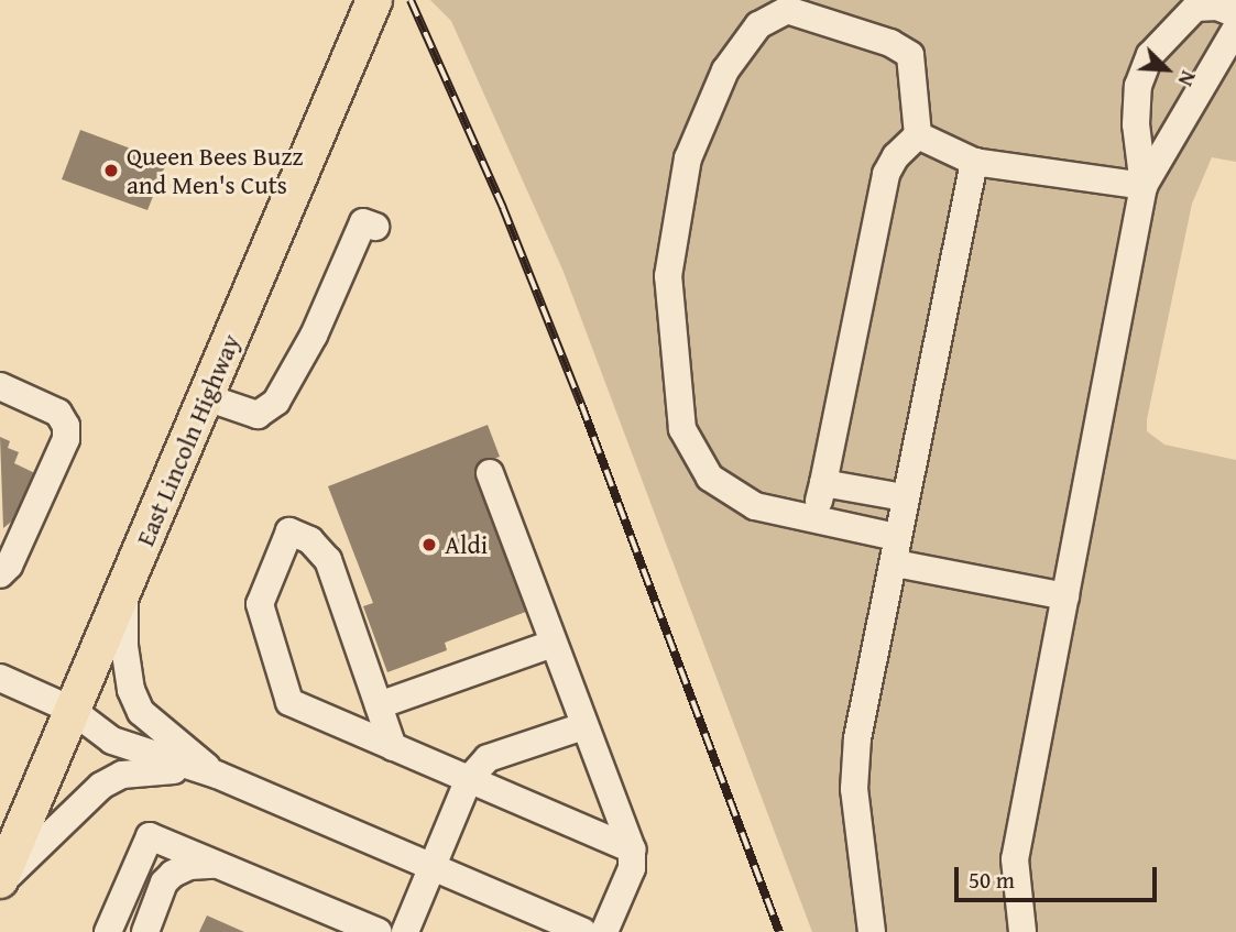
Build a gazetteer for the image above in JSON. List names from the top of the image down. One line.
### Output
{"streets":{"main road":["East Lincoln Highway"]},"places":["Queen Bees Buzz and Men's Cuts","Aldi"],"scale_bar":"50 m","north":"bottom right"}
